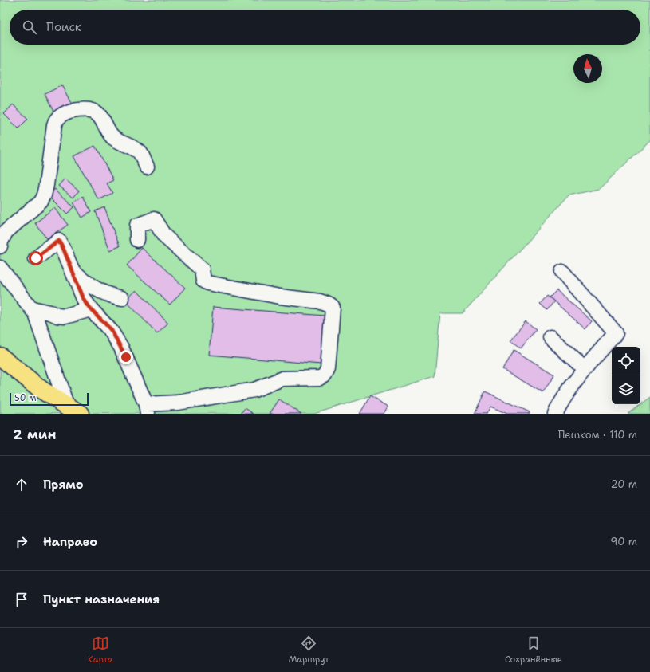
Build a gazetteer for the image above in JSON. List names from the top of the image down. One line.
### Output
{"scale_bar":"50 m","north":"top","page":{"search":"Поиск","scale":"50 m","heading":["2 мин","Пешком · 110 m"],"list":[["Прямо","20 m"],["Направо","90 m"],"Пункт назначения"],"nav":["Карта","Маршрут","Сохранённые"]}}
